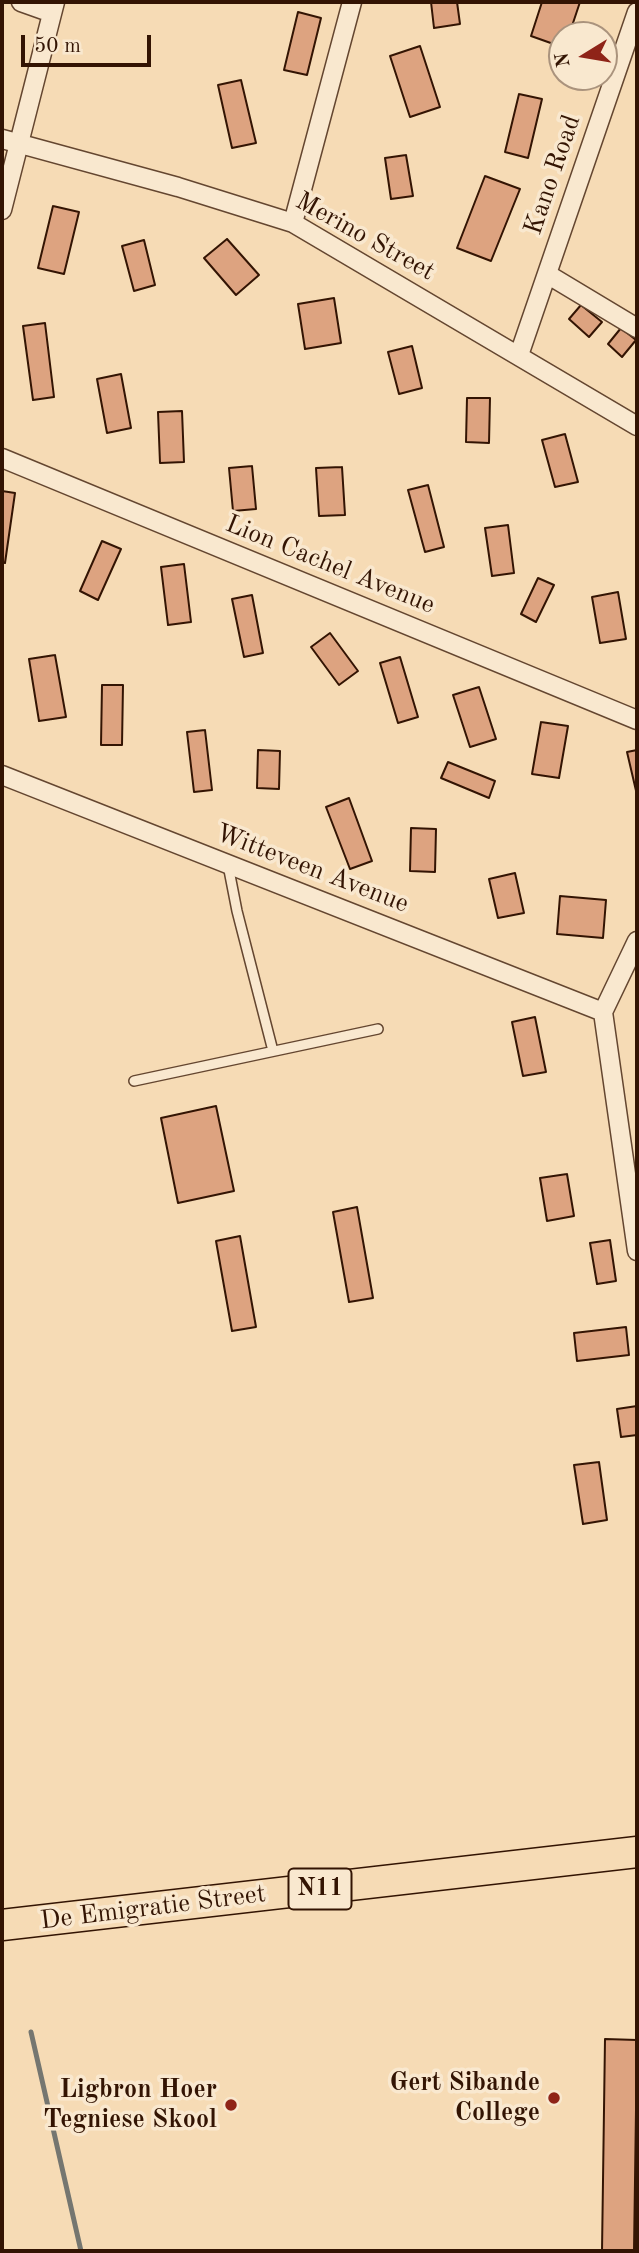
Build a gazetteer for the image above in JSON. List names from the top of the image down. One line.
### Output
{"streets":{"highway":["N11","De Emigratie Street"],"street":["Kano Road","Merino Street","Lion Cachel Avenue","Witteveen Avenue"]},"crossings":[["Kano Road","Merino Street"]],"places":["Gert Sibande College","Ligbron Hoer Tegniese Skool"],"scale_bar":"50 m","north":"left"}
